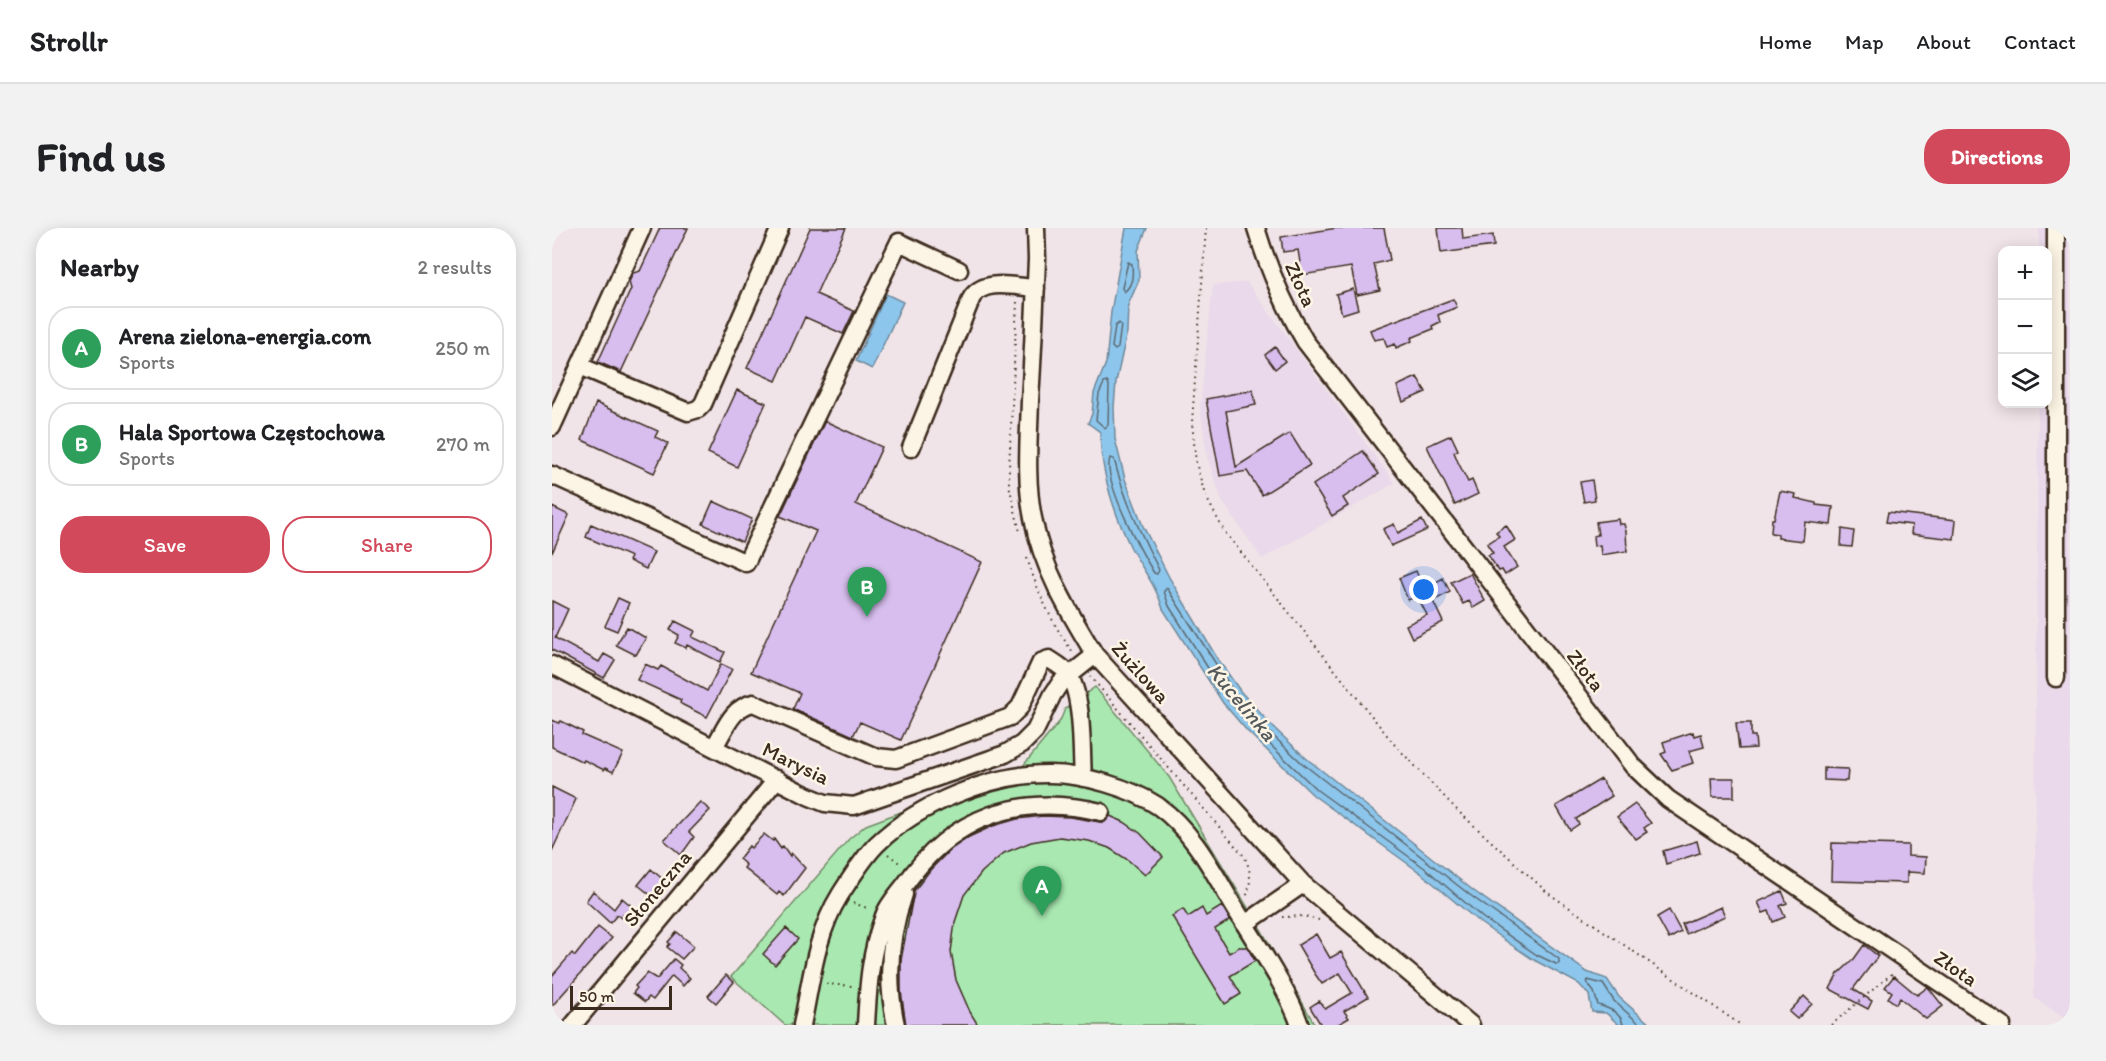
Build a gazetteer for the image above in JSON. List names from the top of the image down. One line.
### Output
{"streets":{"street":["Złota","Żużlowa","Marysia","Słoneczna"]},"crossings":[["Żużlowa","Marysia"],["Marysia","Słoneczna"]],"water":["Kucelinka"],"scale_bar":"50 m","page":{"header":"Strollr","nav":["Home","Map","About","Contact"],"buttons":["Directions",["Save","Share"]],"title":"Find us","heading":["Nearby","2 results"],"map_buttons":["+","−"],"list":[{"mark":"A","name":"Arena zielona-energia.com","note":"Sports","value":"250 m"},{"mark":"B","name":"Hala Sportowa Częstochowa","note":"Sports","value":"270 m"}],"pins":["B","A"],"scale":"50 m"}}
